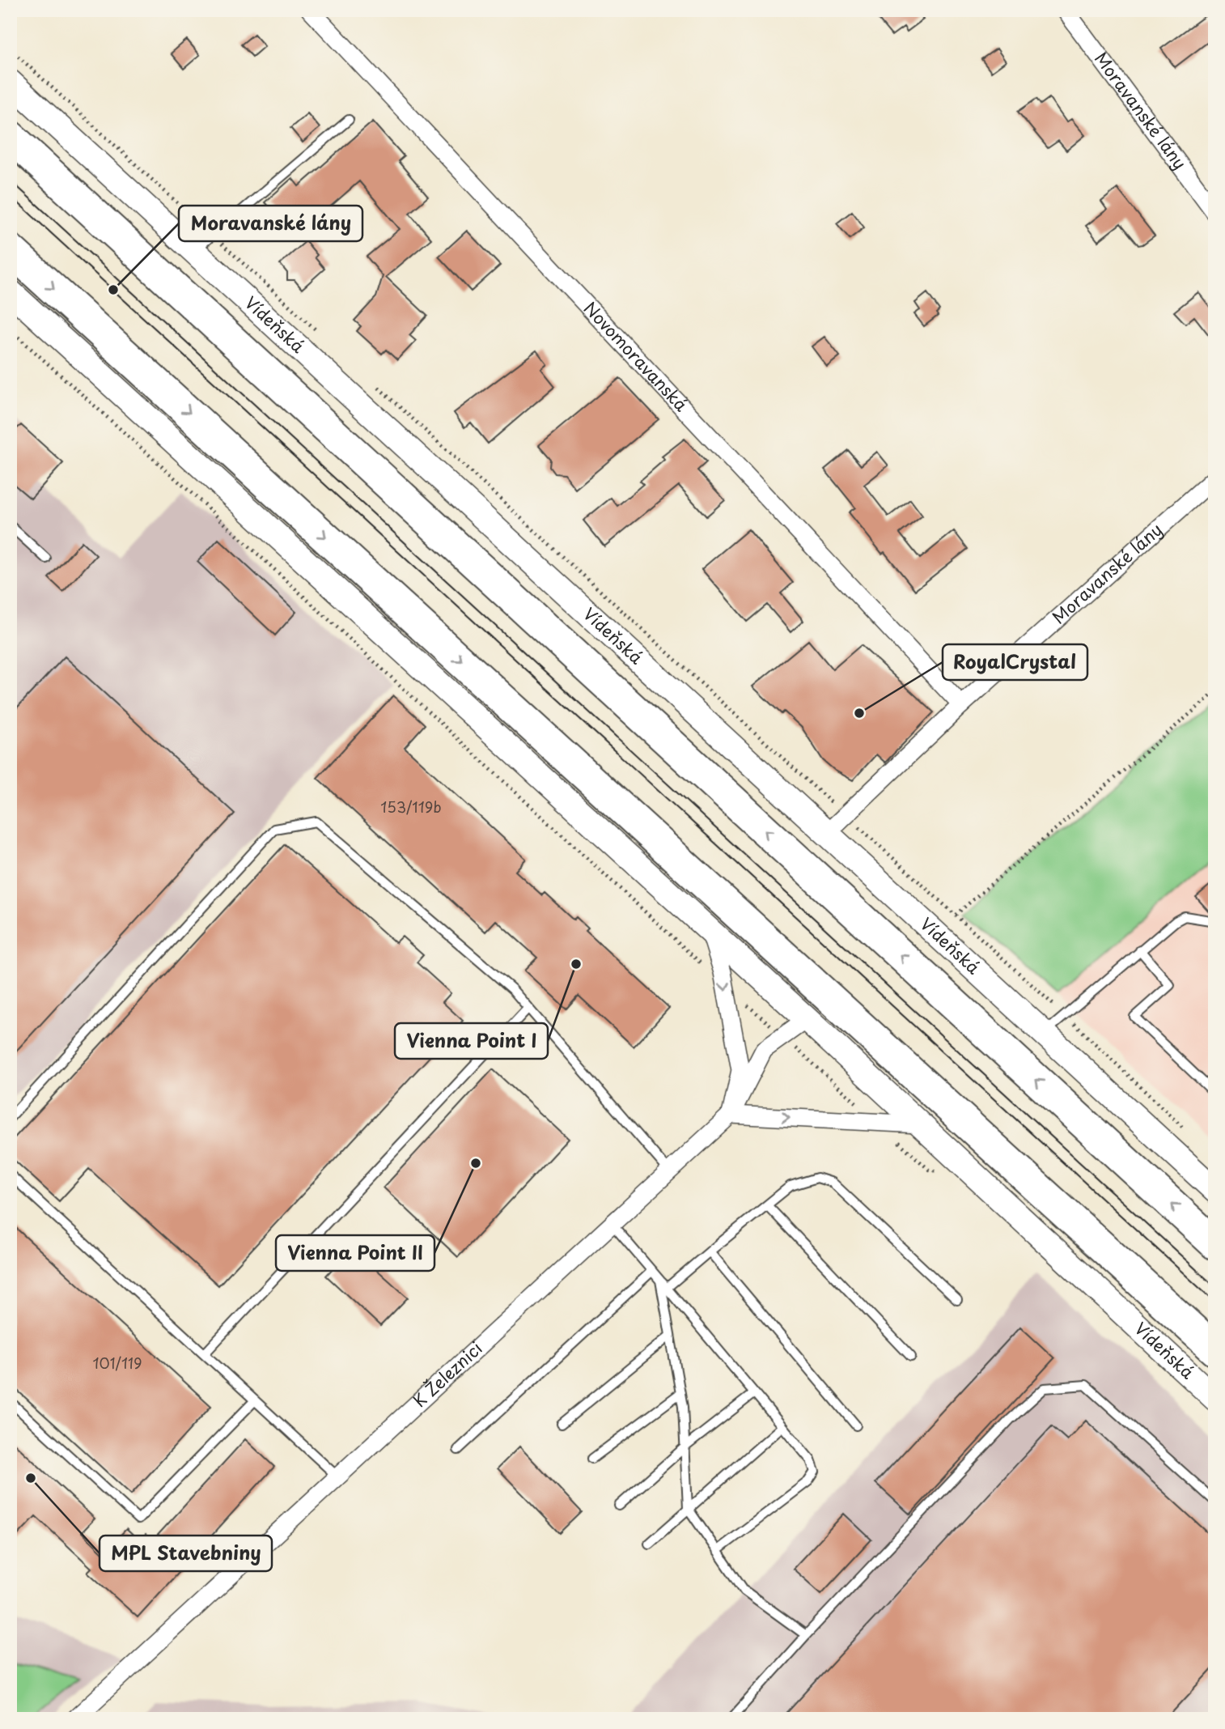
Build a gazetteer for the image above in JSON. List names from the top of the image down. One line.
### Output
{"streets":{"highway":["Vídeňská"],"street":["Moravanské lány","Novomoravanská","K Železnici"]},"crossings":[["Moravanské lány","Vídeňská"],["Moravanské lány","Novomoravanská"],["Vídeňská","K Železnici"]],"places":["Moravanské lány","RoyalCrystal","Vienna Point I","Vienna Point II","MPL Stavebniny"],"house_numbers":["153/119b","101/119"]}
